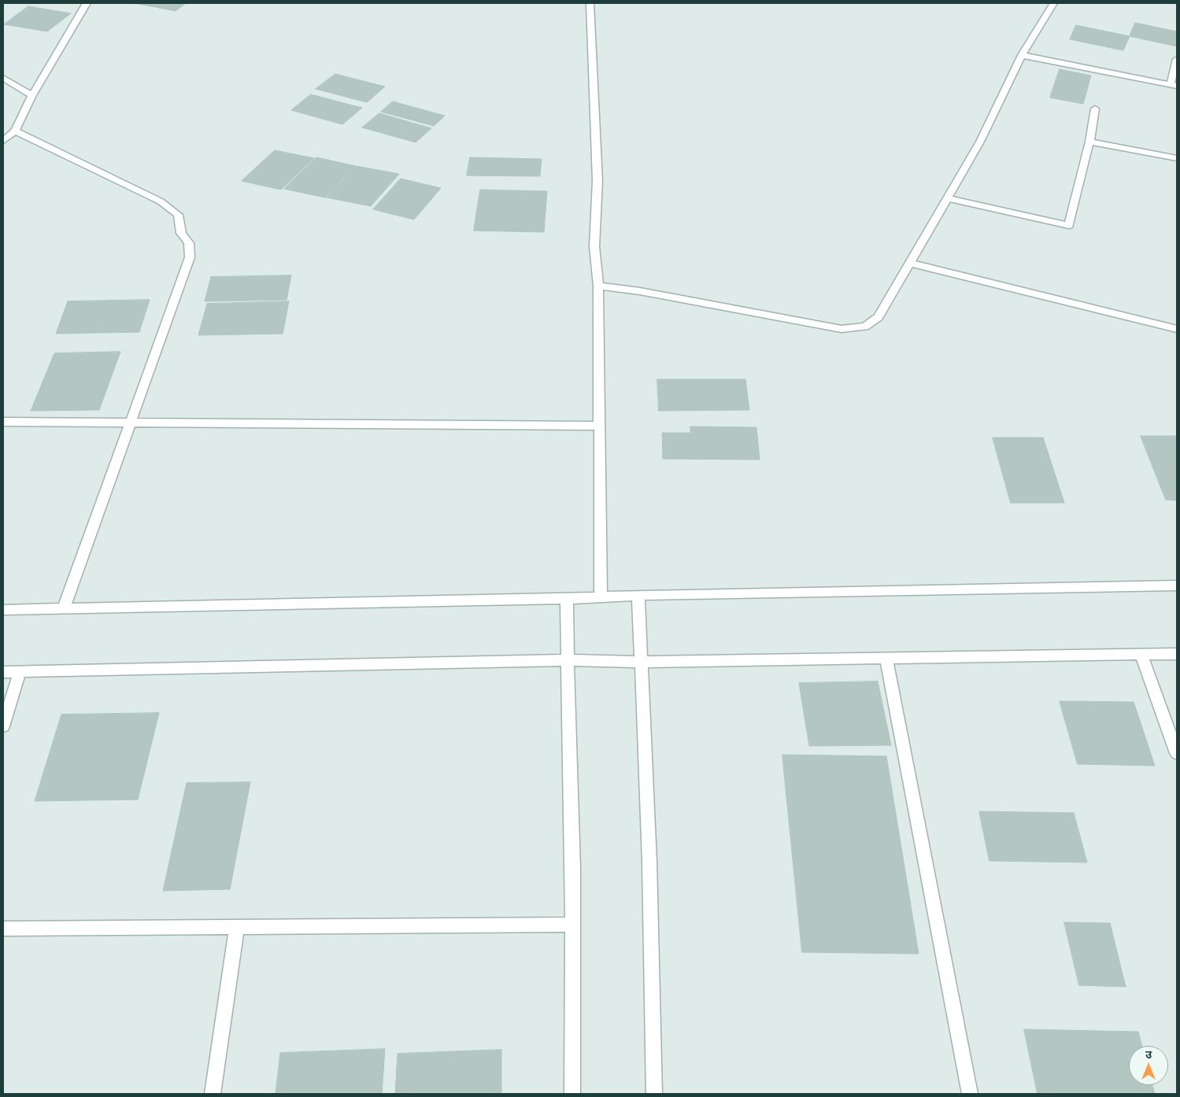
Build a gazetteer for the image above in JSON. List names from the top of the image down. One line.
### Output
{"north":"top"}
